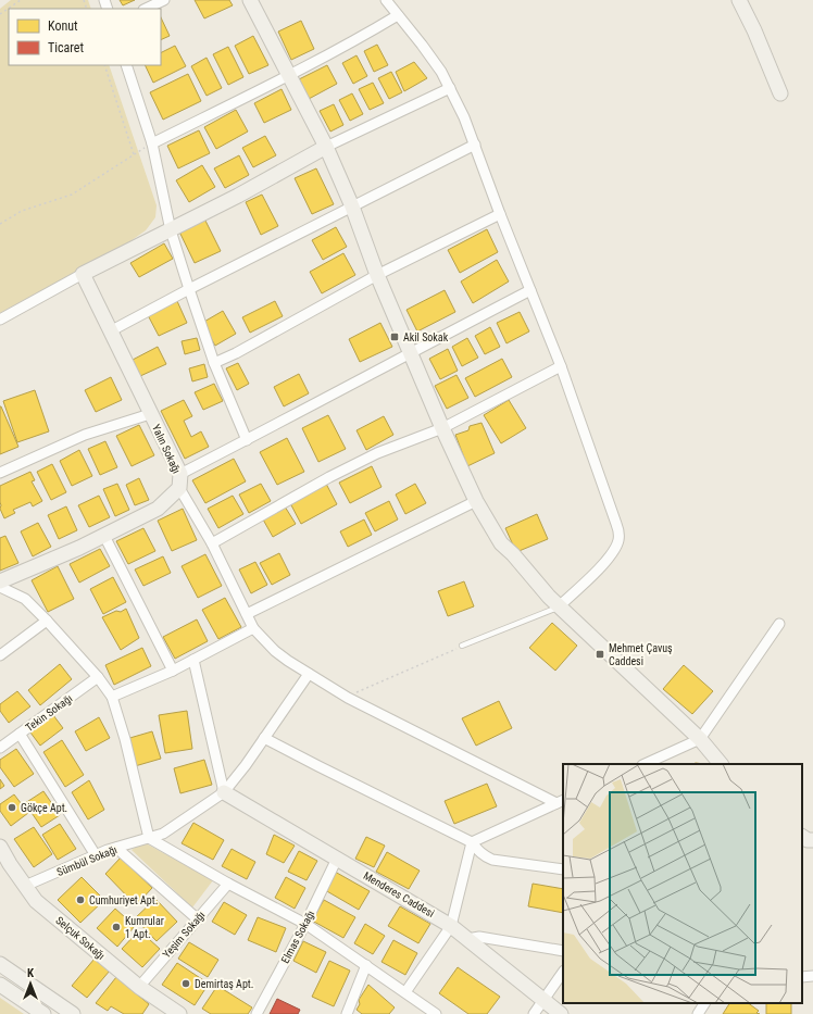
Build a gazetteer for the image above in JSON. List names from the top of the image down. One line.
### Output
{"streets":{"street":["Yalın Sokağı","Tekin Sokağı","Sümbül Sokağı","Menderes Caddesi","Yeşim Sokağı","Elmas Sokağı","Selçuk Sokağı"]},"crossings":[["Sümbül Sokağı","Menderes Caddesi"],["Sümbül Sokağı","Selçuk Sokağı"],["Menderes Caddesi","Elmas Sokağı"],["Yeşim Sokağı","Selçuk Sokağı"]],"places":{"transit":["Akil Sokak","Mehmet Çavuş Caddesi"],"other":["Gökçe Apt.","Cumhuriyet Apt.","Kumrular 1 Apt.","Demirtaş Apt."]},"legend":["Konut","Ticaret"],"north":"top"}
